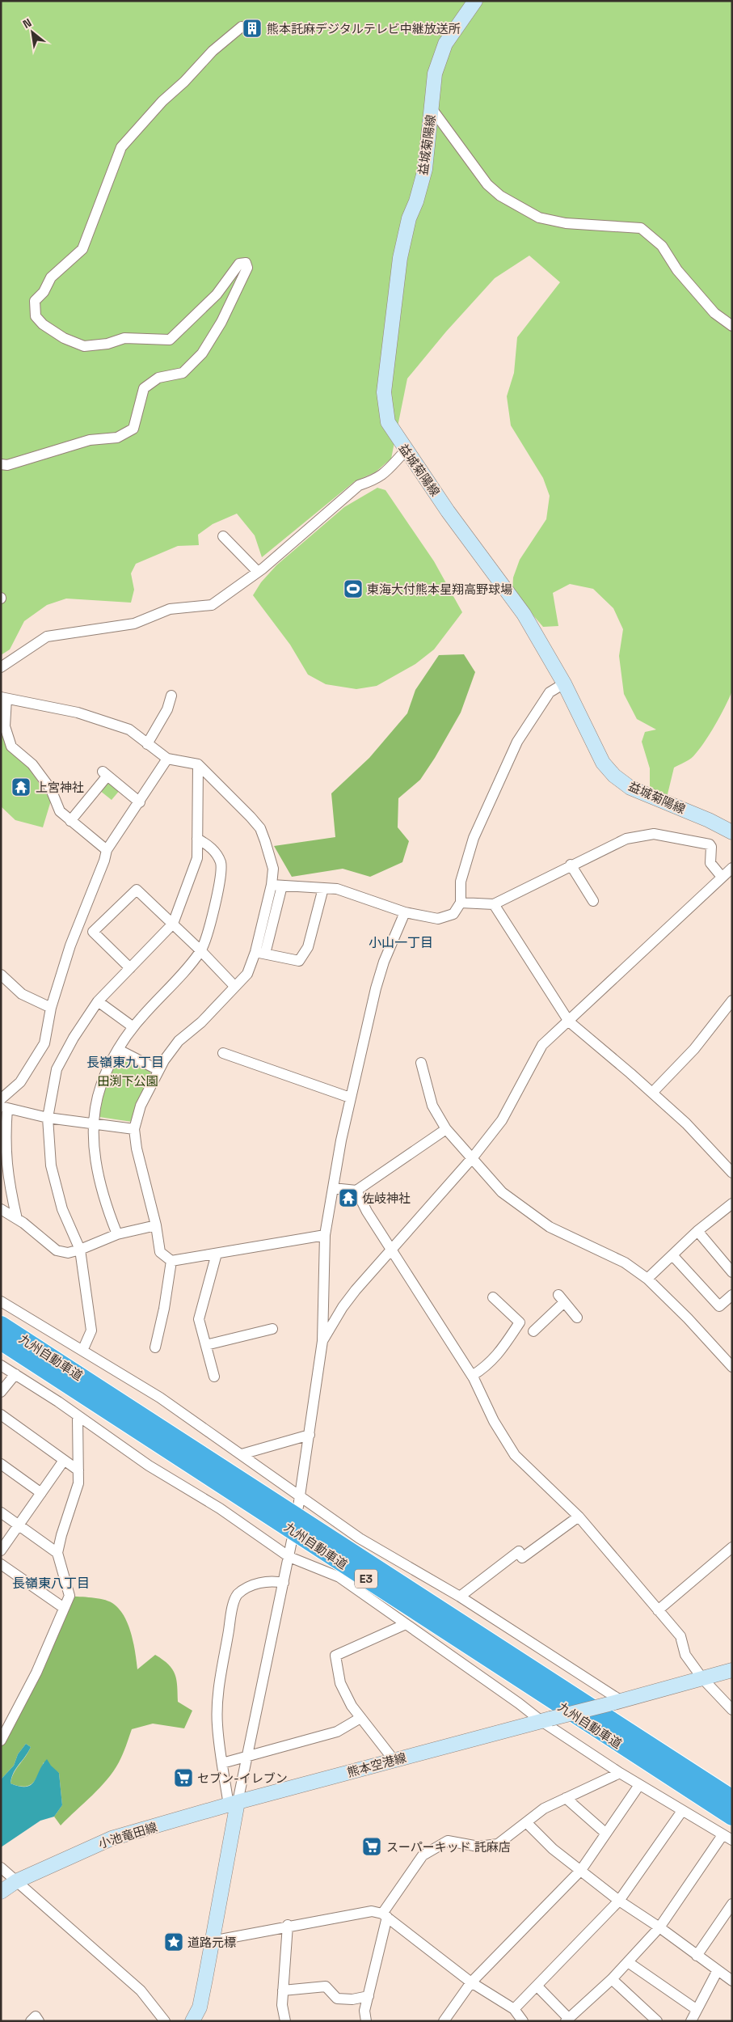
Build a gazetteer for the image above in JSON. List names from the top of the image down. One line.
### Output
{"streets":{"highway":["九州自動車道","E3"],"main road":["益城菊陽線","熊本空港線","小池竜田線"]},"crossings":[["熊本空港線","小池竜田線"]],"districts":["小山一丁目","長嶺東九丁目","長嶺東八丁目"],"parks":["田渕下公園"],"places":{"building":["熊本託麻デジタルテレビ中継放送所"],"sports":["東海大付熊本星翔高野球場"],"temple":["上宮神社","佐岐神社"],"supermarket":["セブン-イレブン","スーパーキッド 託麻店"],"place":["道路元標"]},"north":"top left"}
